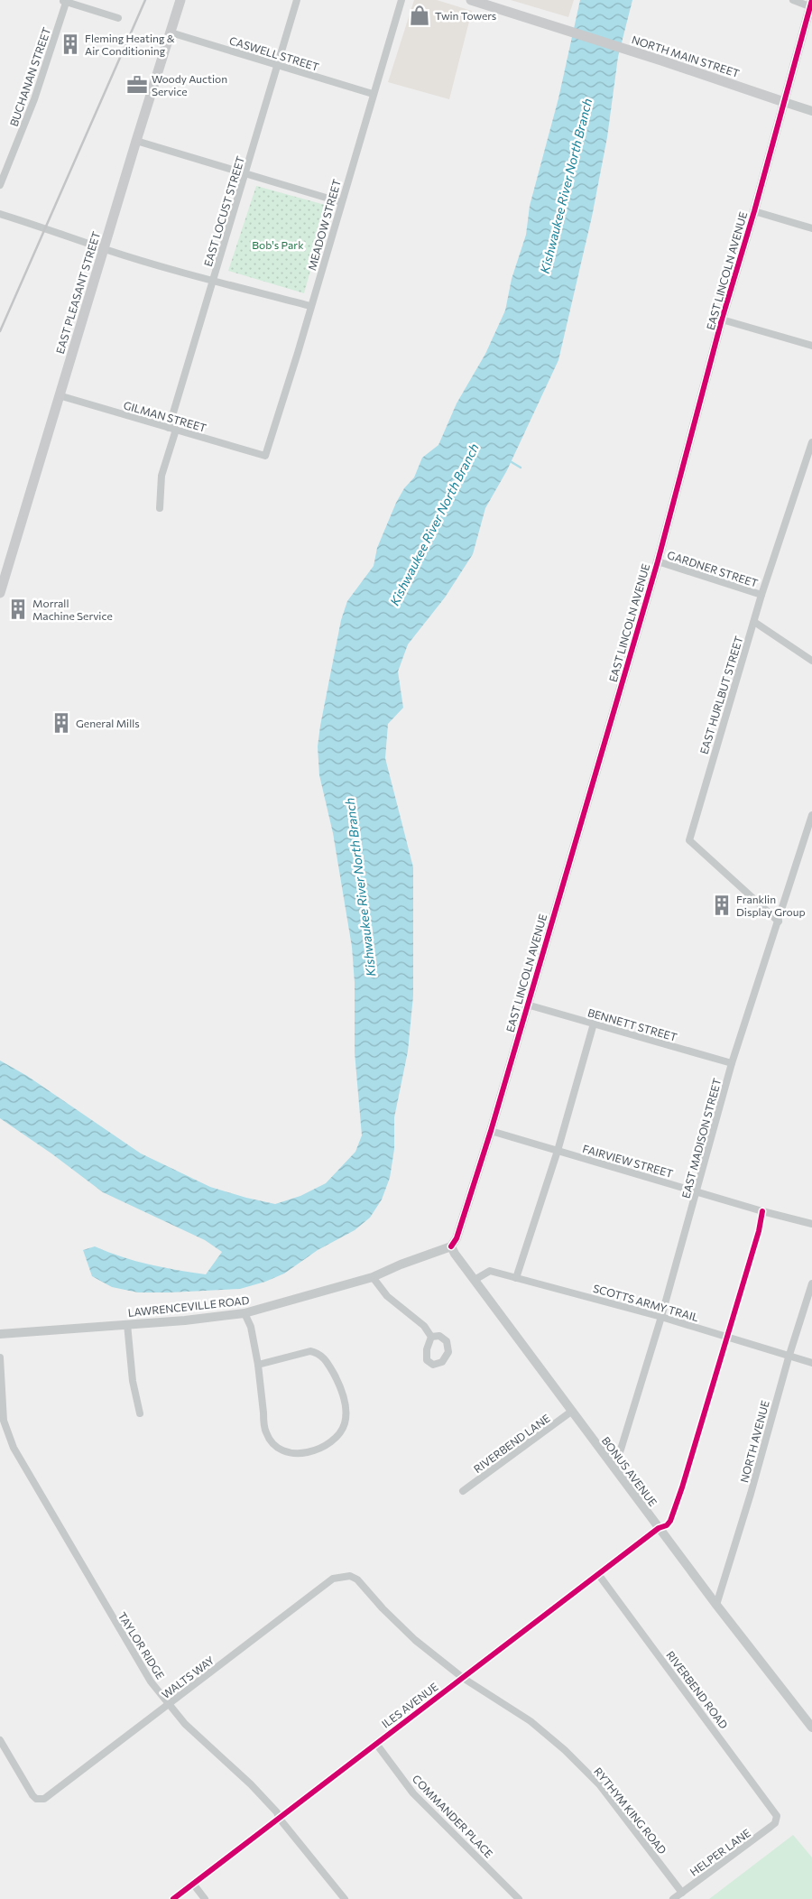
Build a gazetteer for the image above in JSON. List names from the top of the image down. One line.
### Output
{"streets":{"main road":["NORTH MAIN STREET","EAST PLEASANT STREET"],"street":["CASWELL STREET","BUCHANAN STREET","EAST LOCUST STREET","MEADOW STREET","EAST LINCOLN AVENUE","GILMAN STREET","GARDNER STREET","EAST HURLBUT STREET","BENNETT STREET","EAST MADISON STREET","FAIRVIEW STREET","SCOTTS ARMY TRAIL","LAWRENCEVILLE ROAD","NORTH AVENUE","RIVERBEND LANE","BONUS AVENUE","TAYLOR RIDGE","WALTS WAY","RIVERBEND ROAD","ILES AVENUE","RYTHYM KING ROAD","COMMANDER PLACE","HELPER LANE"]},"crossings":[["CASWELL STREET","EAST LOCUST STREET"],["CASWELL STREET","MEADOW STREET"],["CASWELL STREET","EAST PLEASANT STREET"],["NORTH MAIN STREET","EAST LINCOLN AVENUE"],["EAST LOCUST STREET","GILMAN STREET"],["MEADOW STREET","GILMAN STREET"],["EAST LINCOLN AVENUE","GARDNER STREET"],["EAST LINCOLN AVENUE","BENNETT STREET"],["EAST LINCOLN AVENUE","FAIRVIEW STREET"],["EAST LINCOLN AVENUE","LAWRENCEVILLE ROAD"],["EAST LINCOLN AVENUE","BONUS AVENUE"],["EAST PLEASANT STREET","GILMAN STREET"],["GARDNER STREET","EAST HURLBUT STREET"],["EAST HURLBUT STREET","EAST MADISON STREET"],["BENNETT STREET","EAST MADISON STREET"],["EAST MADISON STREET","FAIRVIEW STREET"],["EAST MADISON STREET","SCOTTS ARMY TRAIL"],["EAST MADISON STREET","BONUS AVENUE"],["FAIRVIEW STREET","ILES AVENUE"],["SCOTTS ARMY TRAIL","NORTH AVENUE"],["SCOTTS ARMY TRAIL","BONUS AVENUE"],["SCOTTS ARMY TRAIL","ILES AVENUE"],["LAWRENCEVILLE ROAD","BONUS AVENUE"],["NORTH AVENUE","BONUS AVENUE"],["RIVERBEND LANE","BONUS AVENUE"],["BONUS AVENUE","ILES AVENUE"],["TAYLOR RIDGE","WALTS WAY"],["TAYLOR RIDGE","ILES AVENUE"],["WALTS WAY","RYTHYM KING ROAD"],["RIVERBEND ROAD","ILES AVENUE"],["RIVERBEND ROAD","HELPER LANE"],["ILES AVENUE","RYTHYM KING ROAD"],["ILES AVENUE","COMMANDER PLACE"],["RYTHYM KING ROAD","HELPER LANE"]],"water":["Kishwaukee River North Branch"],"parks":["Bob's Park"],"places":{"shop":["Twin Towers"],"building":["Fleming Heating & Air Conditioning","Morrall Machine Service","General Mills","Franklin Display Group"],"office":["Woody Auction Service"]}}
